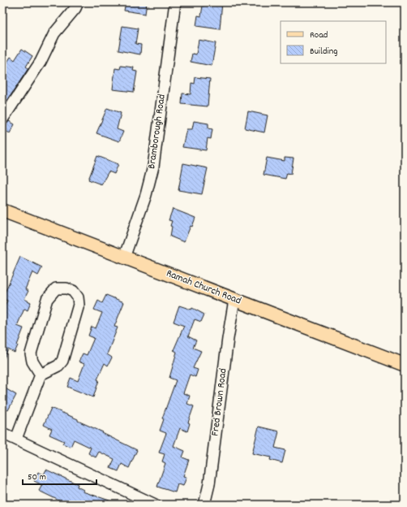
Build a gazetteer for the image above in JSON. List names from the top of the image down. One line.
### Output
{"streets":{"main road":["Ramah Church Road"],"street":["Bramborough Road","Fred Brown Road"]},"crossings":[["Bramborough Road","Ramah Church Road"],["Ramah Church Road","Fred Brown Road"]],"legend":["Road","Building"],"scale_bar":"50 m"}
